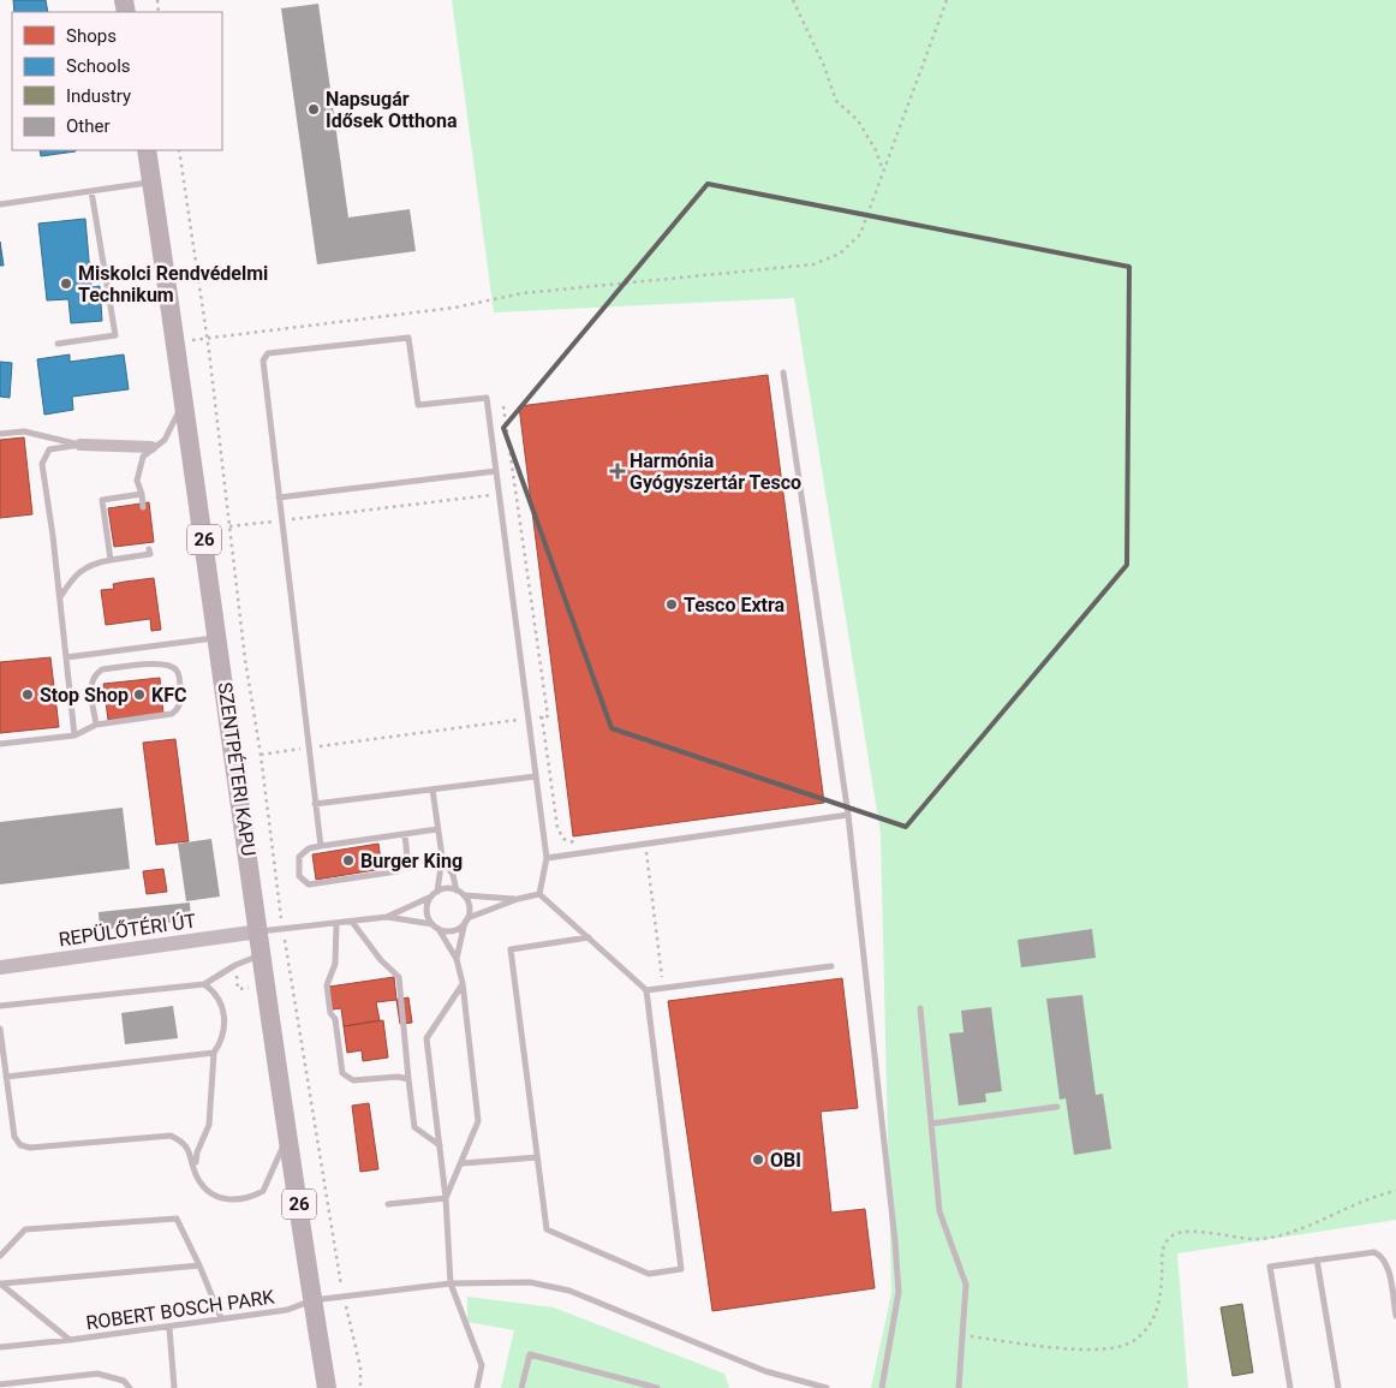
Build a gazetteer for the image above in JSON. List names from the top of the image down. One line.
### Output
{"streets":{"main road":["26","SZENTPÉTERI KAPU"],"street":["REPÜLŐTÉRI ÚT"],"lane":["ROBERT BOSCH PARK"]},"crossings":[["SZENTPÉTERI KAPU","REPÜLŐTÉRI ÚT"],["SZENTPÉTERI KAPU","ROBERT BOSCH PARK"]],"places":{"other":["Napsugár Idősek Otthona","Miskolci Rendvédelmi Technikum","Tesco Extra","Stop Shop","KFC","Burger King","OBI"],"health":["Harmónia Gyógyszertár Tesco"]},"legend":["Shops","Schools","Industry","Other"]}
